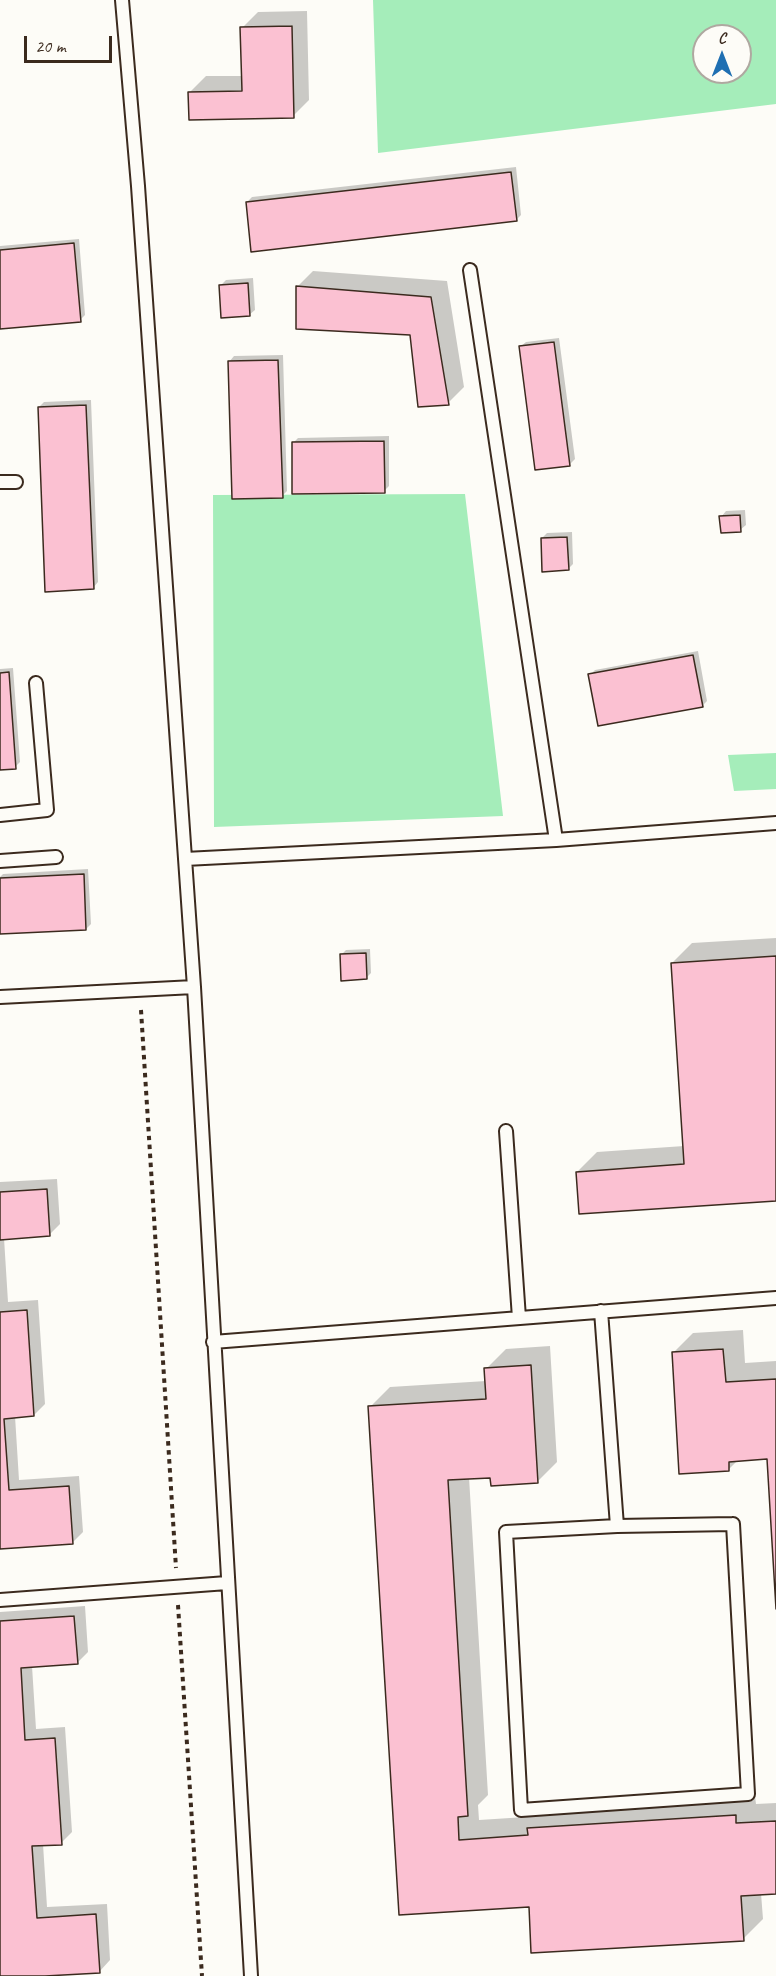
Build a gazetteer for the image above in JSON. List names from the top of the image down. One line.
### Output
{"scale_bar":"20 m","north":"top"}
